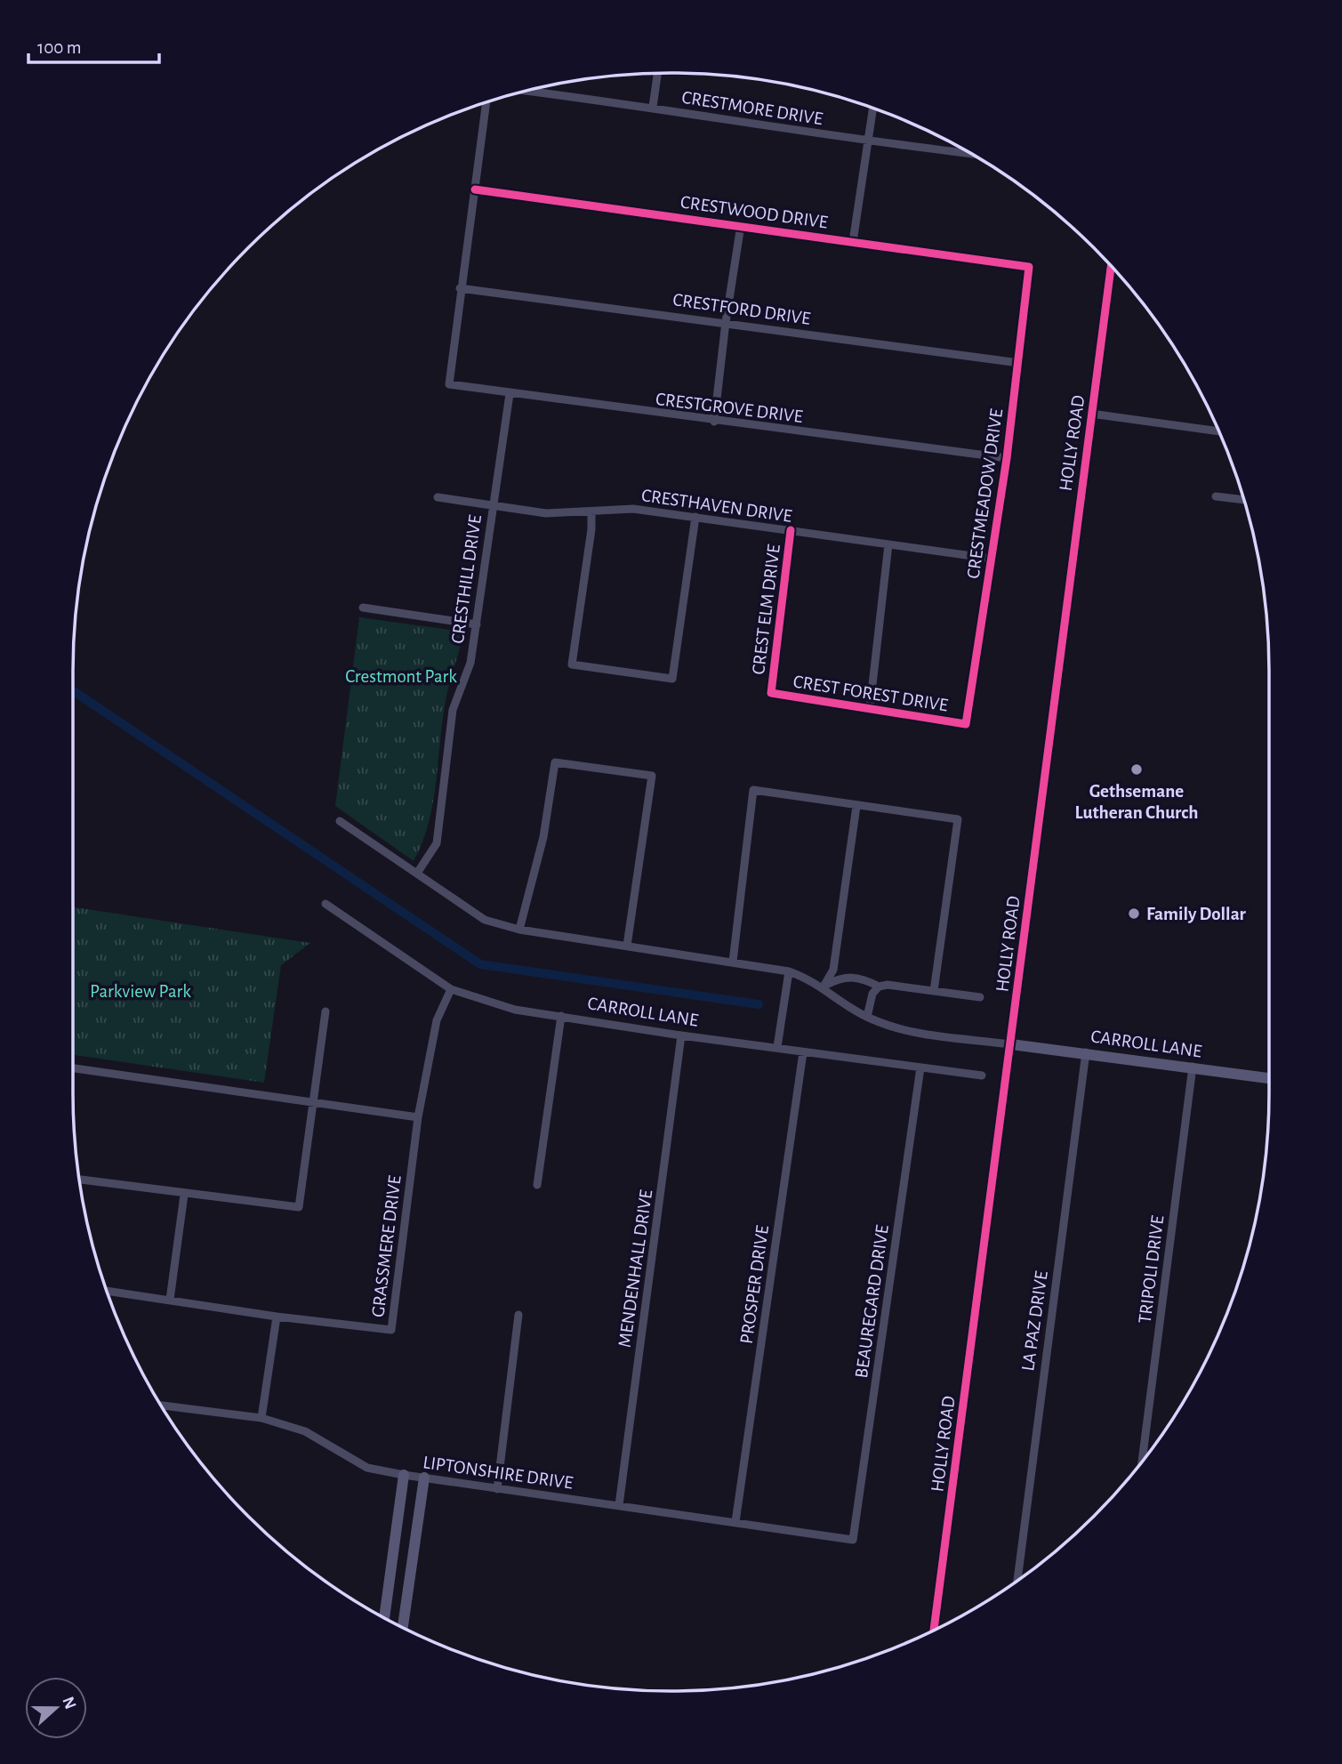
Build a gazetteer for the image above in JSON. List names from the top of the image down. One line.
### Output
{"streets":{"main road":["HOLLY ROAD","CARROLL LANE"],"street":["CRESTMORE DRIVE","CRESTWOOD DRIVE","CRESTFORD DRIVE","CRESTGROVE DRIVE","CRESTMEADOW DRIVE","CRESTHAVEN DRIVE","CRESTHILL DRIVE","CREST ELM DRIVE","CREST FOREST DRIVE","GRASSMERE DRIVE","MENDENHALL DRIVE","TRIPOLI DRIVE","PROSPER DRIVE","BEAUREGARD DRIVE","LA PAZ DRIVE","LIPTONSHIRE DRIVE"]},"crossings":[["CRESTWOOD DRIVE","CRESTMEADOW DRIVE"],["CRESTFORD DRIVE","CRESTGROVE DRIVE"],["CRESTFORD DRIVE","CRESTMEADOW DRIVE"],["CRESTGROVE DRIVE","CRESTMEADOW DRIVE"],["CRESTGROVE DRIVE","CRESTHILL DRIVE"],["HOLLY ROAD","CARROLL LANE"],["CRESTMEADOW DRIVE","CRESTHAVEN DRIVE"],["CRESTMEADOW DRIVE","CREST FOREST DRIVE"],["CRESTHAVEN DRIVE","CRESTHILL DRIVE"],["CRESTHAVEN DRIVE","CREST ELM DRIVE"],["CRESTHILL DRIVE","CARROLL LANE"],["CREST ELM DRIVE","CREST FOREST DRIVE"],["CARROLL LANE","GRASSMERE DRIVE"],["CARROLL LANE","MENDENHALL DRIVE"],["CARROLL LANE","TRIPOLI DRIVE"],["CARROLL LANE","PROSPER DRIVE"],["CARROLL LANE","BEAUREGARD DRIVE"],["CARROLL LANE","LA PAZ DRIVE"],["MENDENHALL DRIVE","LIPTONSHIRE DRIVE"],["PROSPER DRIVE","LIPTONSHIRE DRIVE"],["BEAUREGARD DRIVE","LIPTONSHIRE DRIVE"]],"parks":["Crestmont Park","Parkview Park"],"places":["Gethsemane Lutheran Church","Family Dollar"],"scale_bar":"100 m","north":"right"}
